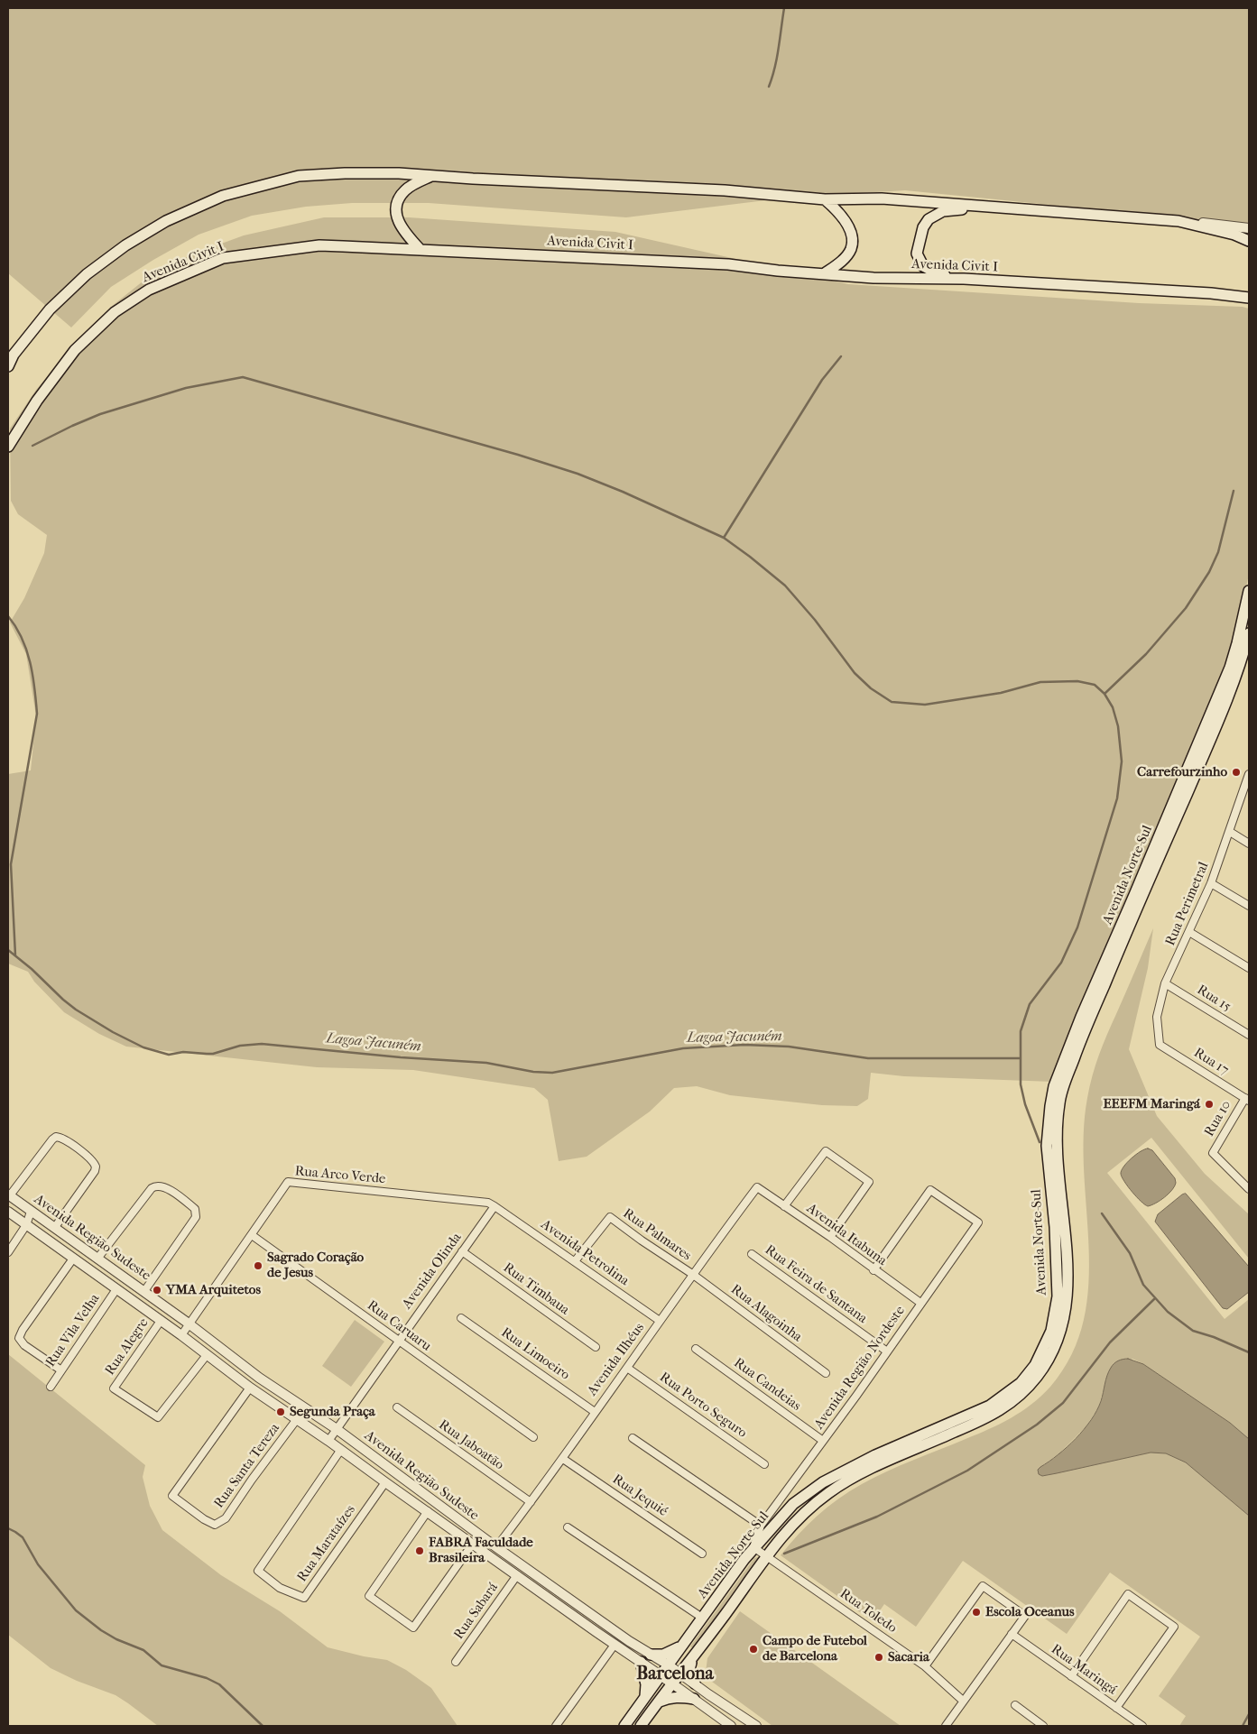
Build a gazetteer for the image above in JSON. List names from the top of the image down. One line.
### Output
{"streets":{"main road":["Avenida Civit I","Avenida Norte-Sul"],"street":["Rua Perimetral","Rua 15","Rua 17","Rua 10","Rua Arco Verde","Rua Palmares","Avenida Itabuna","Avenida Região Sudeste","Avenida Petrolina","Avenida Olinda","Rua Feira de Santana","Rua Timbaua","Rua Alagoinha","Rua Caruaru","Rua Vila Velha","Rua Alegre","Rua Limoeiro","Avenida Ilhéus","Avenida Região Nordeste","Rua Candeias","Rua Porto Seguro","Rua Jaboatão","Rua Santa Tereza","Rua Jequié","Rua Marataízes","Rua Sabará","Rua Toledo","Rua Maringá"]},"crossings":[["Avenida Norte-Sul","Avenida Região Sudeste"],["Avenida Norte-Sul","Avenida Região Nordeste"],["Avenida Norte-Sul","Rua Toledo"],["Rua Perimetral","Rua 15"],["Rua Perimetral","Rua 17"],["Rua 17","Rua 10"],["Rua Arco Verde","Avenida Região Sudeste"],["Rua Arco Verde","Avenida Petrolina"],["Rua Arco Verde","Avenida Olinda"],["Rua Arco Verde","Rua Caruaru"],["Rua Palmares","Avenida Petrolina"],["Rua Palmares","Rua Alagoinha"],["Rua Palmares","Avenida Ilhéus"],["Avenida Itabuna","Avenida Ilhéus"],["Avenida Itabuna","Avenida Região Nordeste"],["Avenida Região Sudeste","Avenida Olinda"],["Avenida Região Sudeste","Rua Vila Velha"],["Avenida Região Sudeste","Rua Alegre"],["Avenida Região Sudeste","Avenida Ilhéus"],["Avenida Região Sudeste","Rua Santa Tereza"],["Avenida Região Sudeste","Rua Marataízes"],["Avenida Região Sudeste","Rua Sabará"],["Avenida Petrolina","Avenida Olinda"],["Avenida Petrolina","Avenida Ilhéus"],["Avenida Olinda","Rua Timbaua"],["Avenida Olinda","Rua Caruaru"],["Rua Feira de Santana","Avenida Região Nordeste"],["Rua Alagoinha","Avenida Ilhéus"],["Rua Limoeiro","Avenida Ilhéus"],["Avenida Ilhéus","Rua Porto Seguro"],["Avenida Ilhéus","Rua Jaboatão"],["Avenida Ilhéus","Rua Jequié"],["Avenida Região Nordeste","Rua Candeias"],["Avenida Região Nordeste","Rua Toledo"]],"districts":["Barcelona"],"water":["Lagoa Jacuném"],"places":["Carrefourzinho","EEEFM Maringá","Sagrado Coração de Jesus","YMA Arquitetos","Segunda Praça","FABRA Faculdade Brasileira","Escola Oceanus","Campo de Futebol de Barcelona","Sacaria"]}
